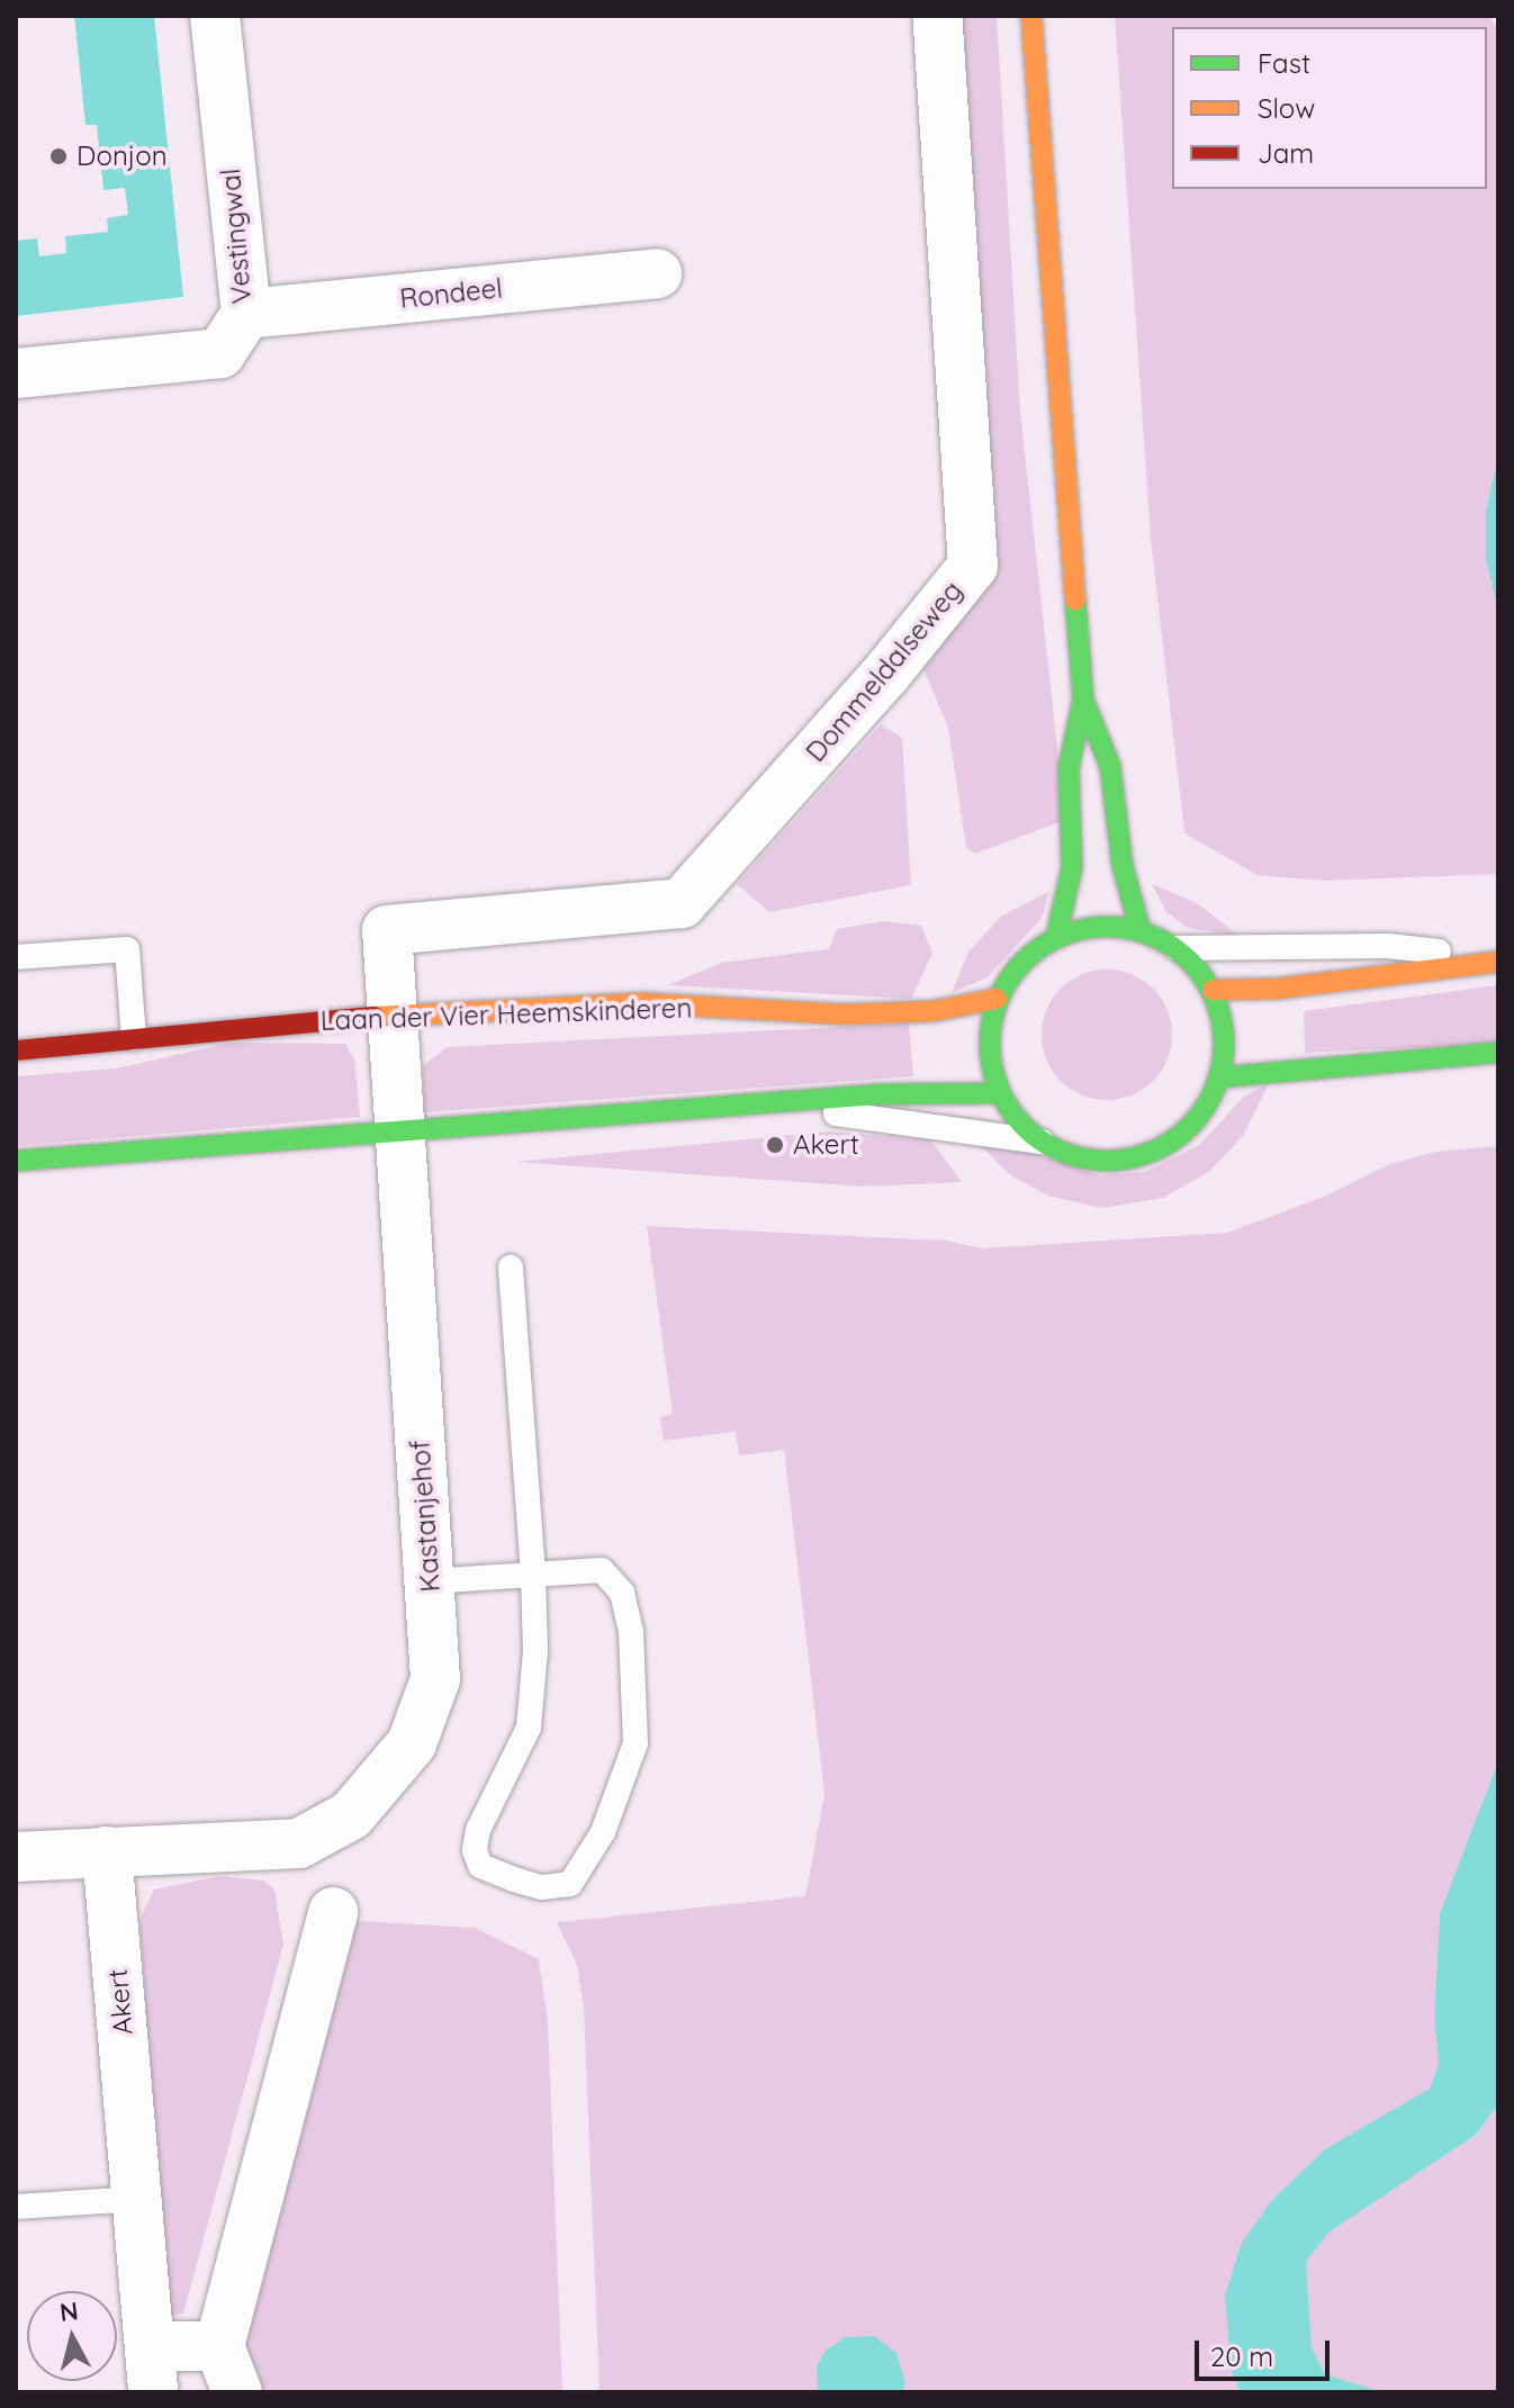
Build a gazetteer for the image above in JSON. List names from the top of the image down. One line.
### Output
{"streets":{"main road":["Laan der Vier Heemskinderen"],"street":["Vestingwal","Rondeel","Dommeldalseweg","Kastanjehof","Akert"]},"crossings":[["Vestingwal","Rondeel"],["Dommeldalseweg","Laan der Vier Heemskinderen"],["Dommeldalseweg","Kastanjehof"],["Laan der Vier Heemskinderen","Kastanjehof"],["Kastanjehof","Akert"]],"places":["Donjon","Akert"],"legend":["Fast","Slow","Jam"],"scale_bar":"20 m","north":"top"}
